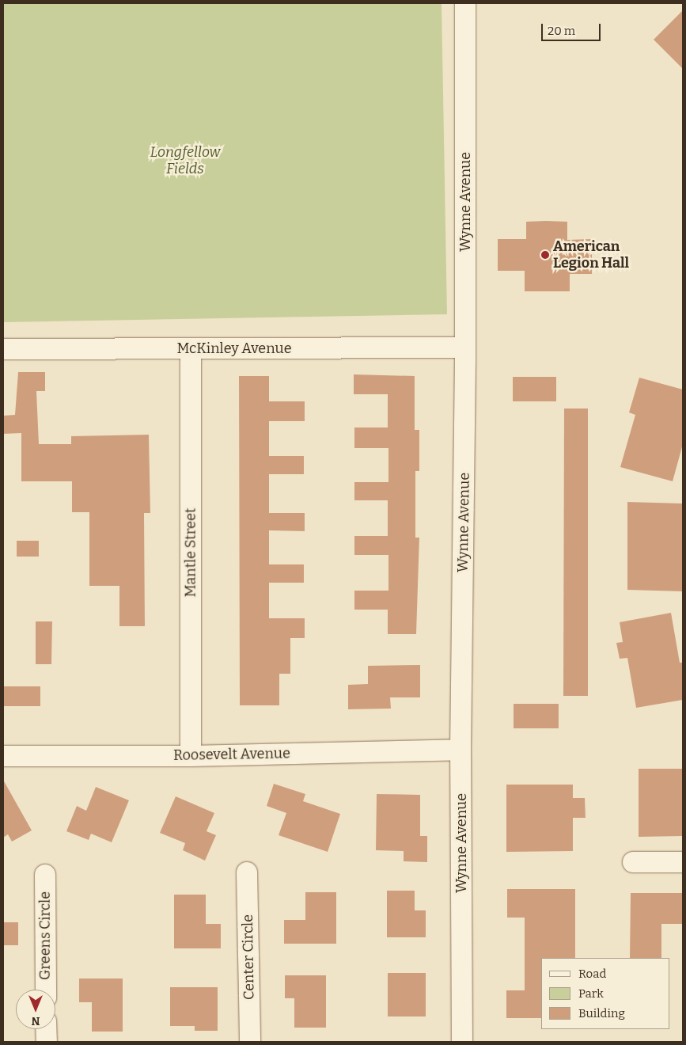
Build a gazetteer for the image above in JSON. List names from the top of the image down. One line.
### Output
{"streets":{"street":["Wynne Avenue","McKinley Avenue","Mantle Street","Roosevelt Avenue","Greens Circle","Center Circle"]},"crossings":[["Wynne Avenue","McKinley Avenue"],["Wynne Avenue","Roosevelt Avenue"],["McKinley Avenue","Mantle Street"],["Mantle Street","Roosevelt Avenue"]],"parks":["Longfellow Fields"],"places":["American Legion Hall"],"legend":["Road","Park","Building"],"scale_bar":"20 m","north":"bottom"}
